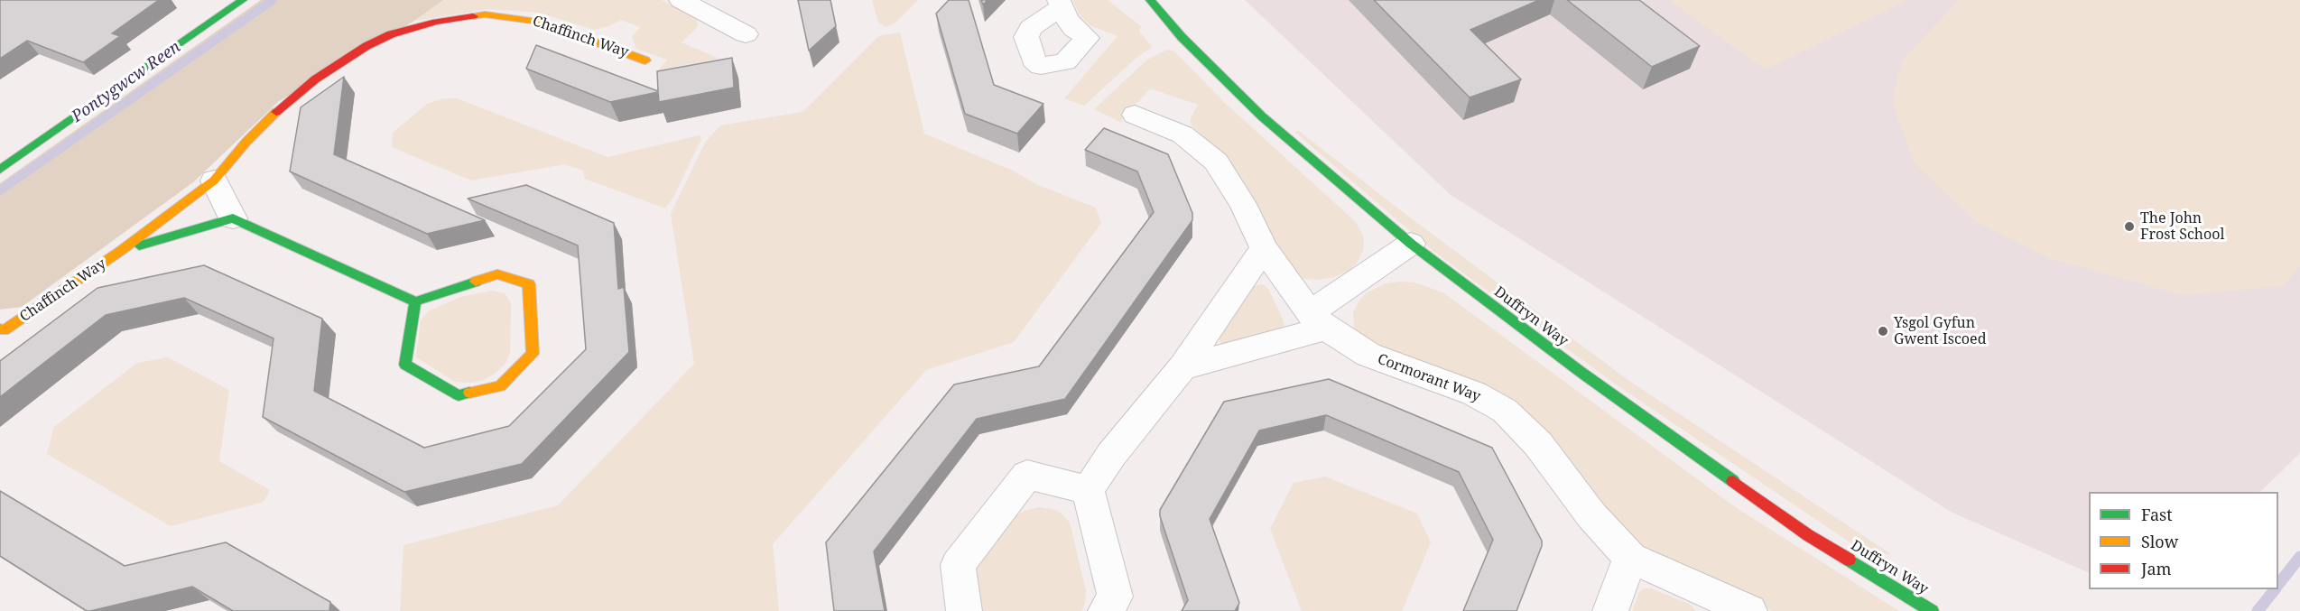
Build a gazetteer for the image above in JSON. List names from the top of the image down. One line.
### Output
{"streets":{"street":["Chaffinch Way","Duffryn Way","Cormorant Way"]},"water":["Pontygwcw Reen"],"places":["The John Frost School","Ysgol Gyfun Gwent Iscoed"],"legend":["Fast","Slow","Jam"]}
